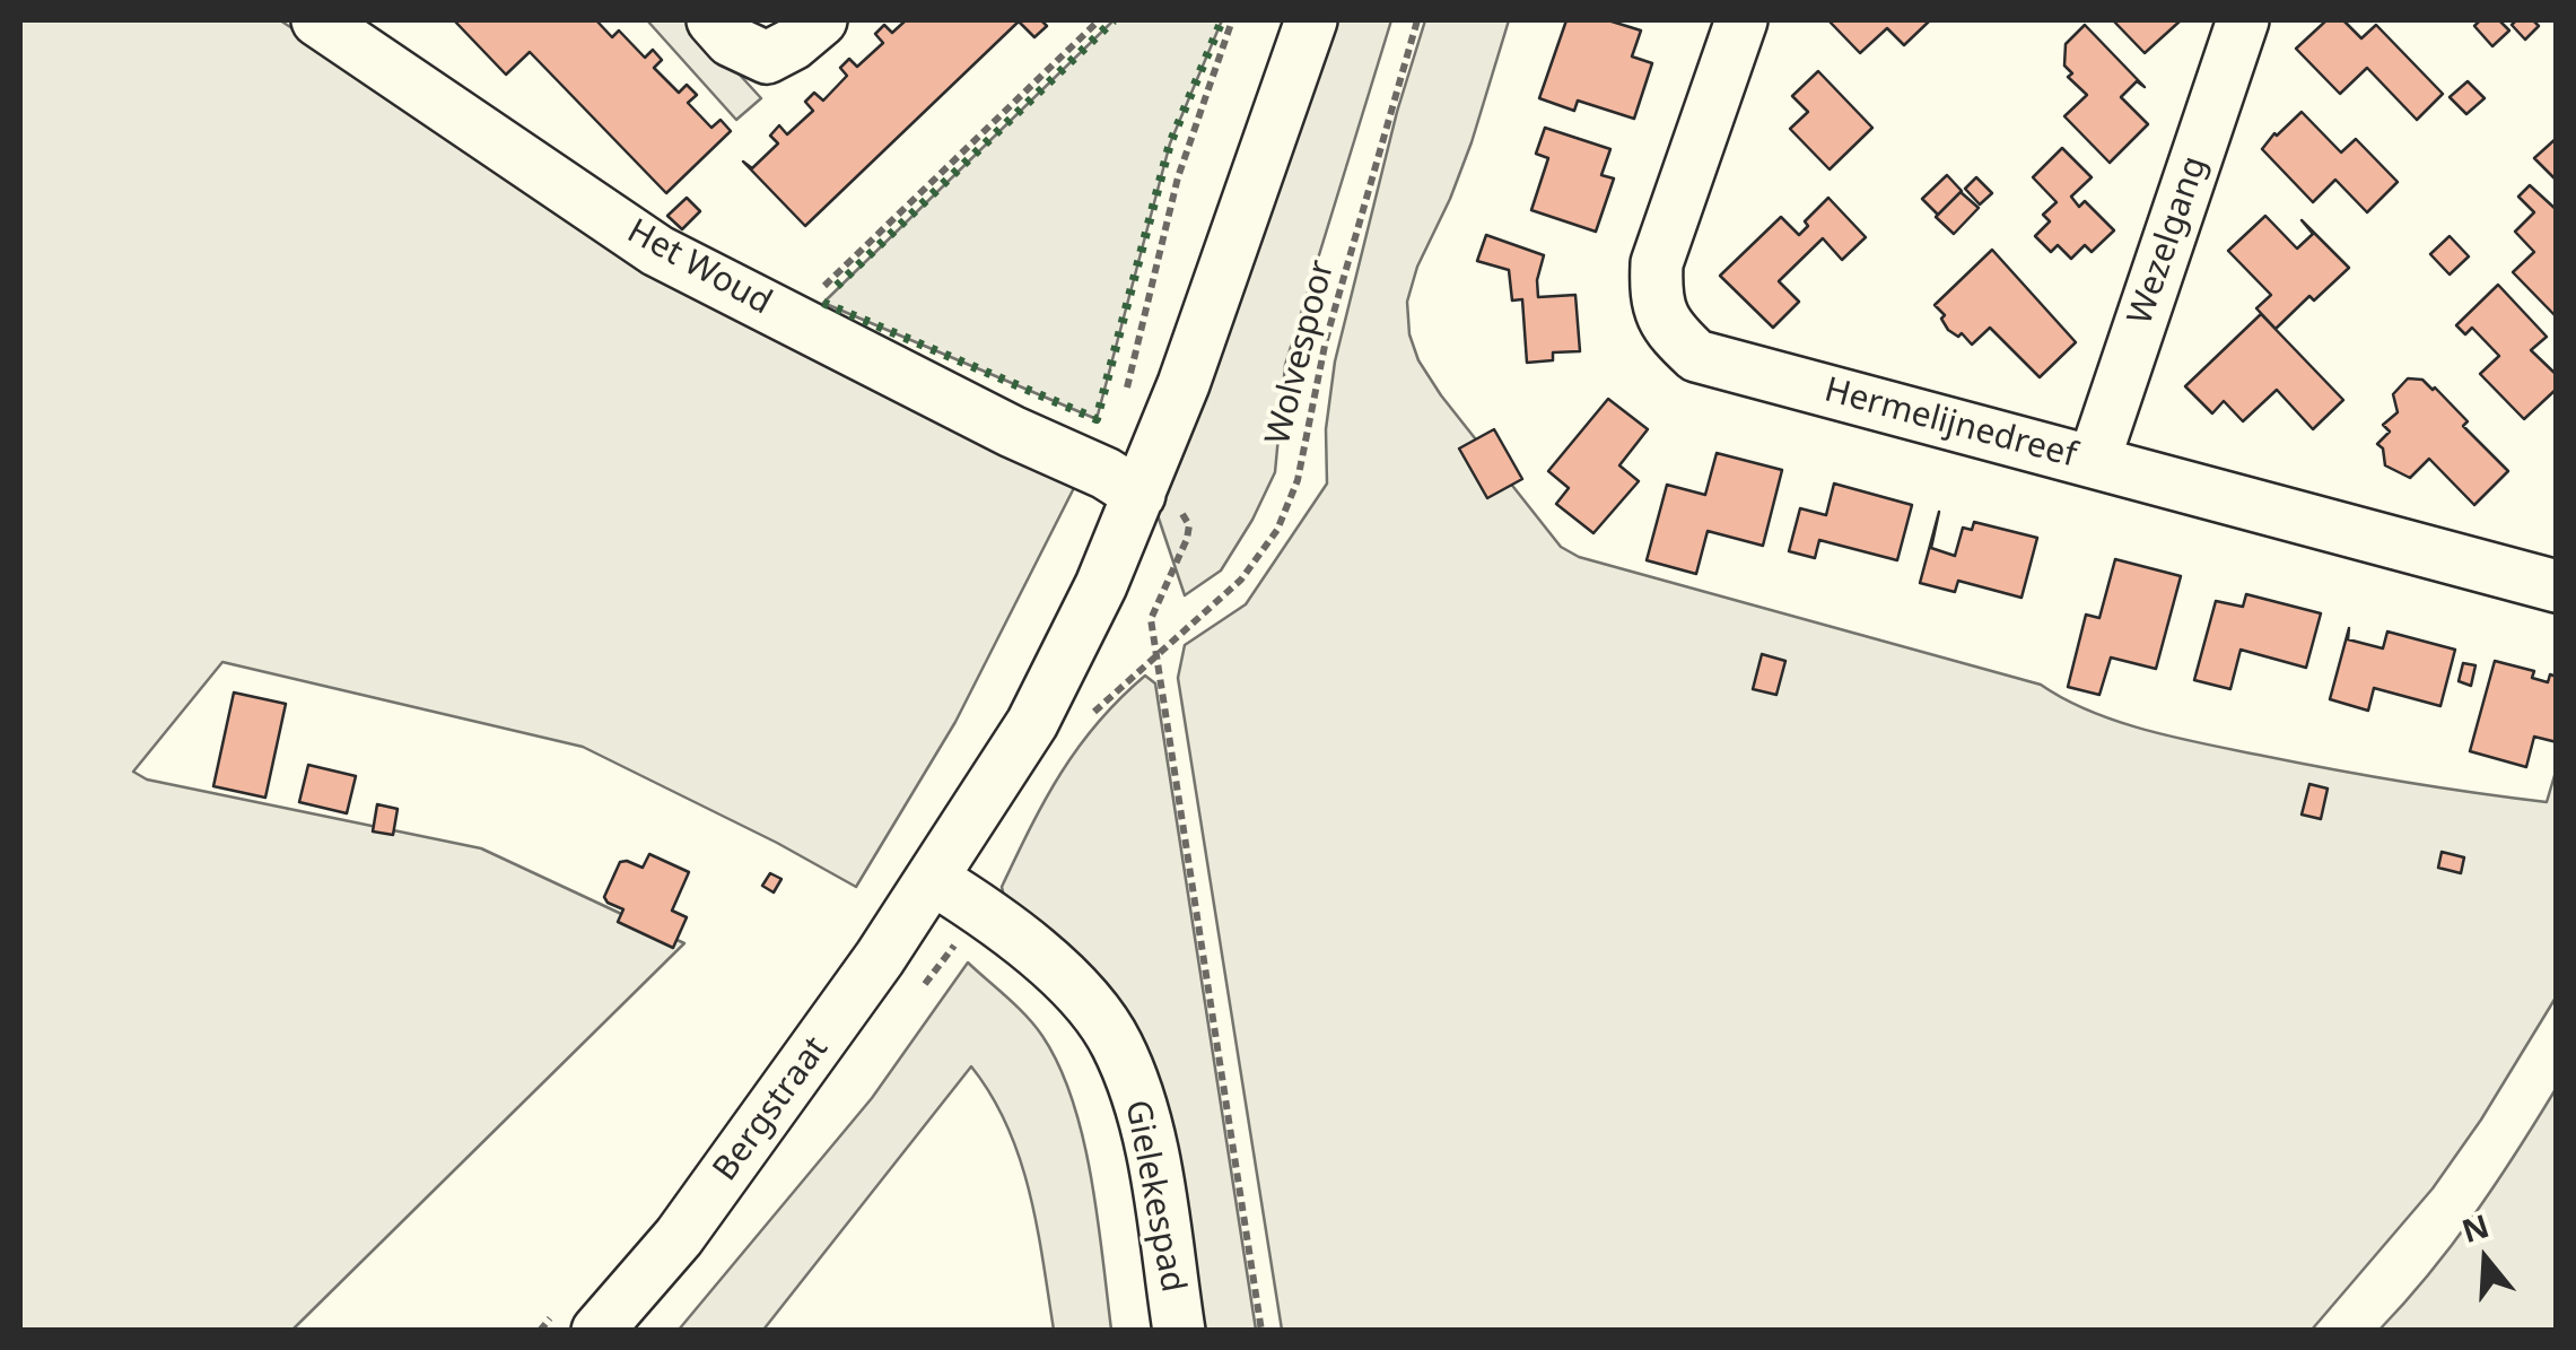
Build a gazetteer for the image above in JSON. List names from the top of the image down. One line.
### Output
{"streets":{"street":["Wezelgang","Het Woud","Hermelijnedreef","Bergstraat","Gielekespad"],"path":["Wolvespoor"]},"crossings":[["Wezelgang","Hermelijnedreef"],["Bergstraat","Gielekespad"]],"north":"top"}
